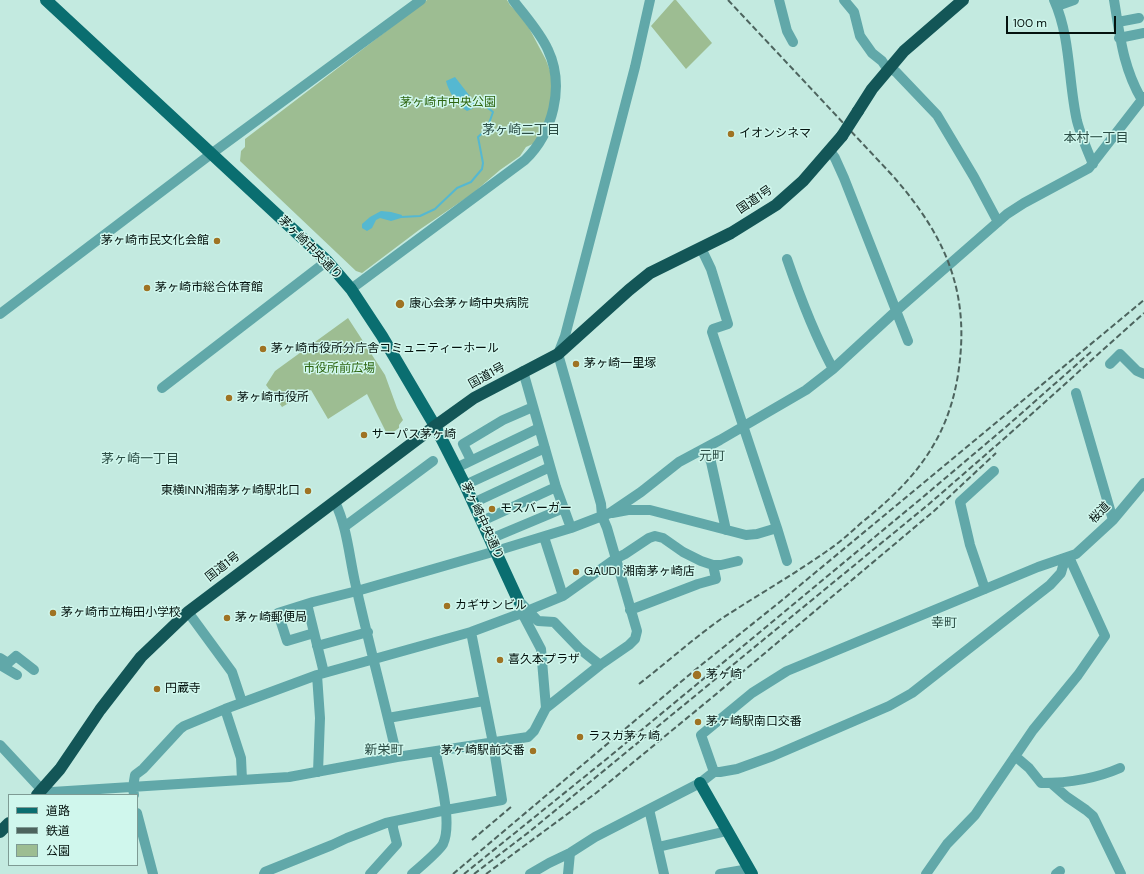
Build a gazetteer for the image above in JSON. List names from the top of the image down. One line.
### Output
{"streets":{"highway":["国道1号"],"main road":["茅ヶ崎中央通り"],"street":["桜道"]},"crossings":[["国道1号","茅ヶ崎中央通り"]],"districts":["茅ヶ崎二丁目","本村一丁目","元町","茅ヶ崎一丁目","幸町","新栄町"],"parks":["茅ヶ崎市中央公園","市役所前広場"],"places":["イオンシネマ","茅ヶ崎市民文化会館","茅ヶ崎市総合体育館","康心会茅ヶ崎中央病院","茅ヶ崎市役所分庁舎コミュニティーホール","茅ヶ崎一里塚","茅ヶ崎市役所","サーパス茅ヶ崎","東横INN湘南茅ヶ崎駅北口","モスバーガー","GAUDI 湘南茅ヶ崎店","カギサンビル","茅ヶ崎市立梅田小学校","茅ヶ崎郵便局","喜久本プラザ","茅ヶ崎","円蔵寺","茅ヶ崎駅南口交番","ラスカ茅ヶ崎","茅ヶ崎駅前交番"],"legend":["道路","鉄道","公園"],"scale_bar":"100 m"}
